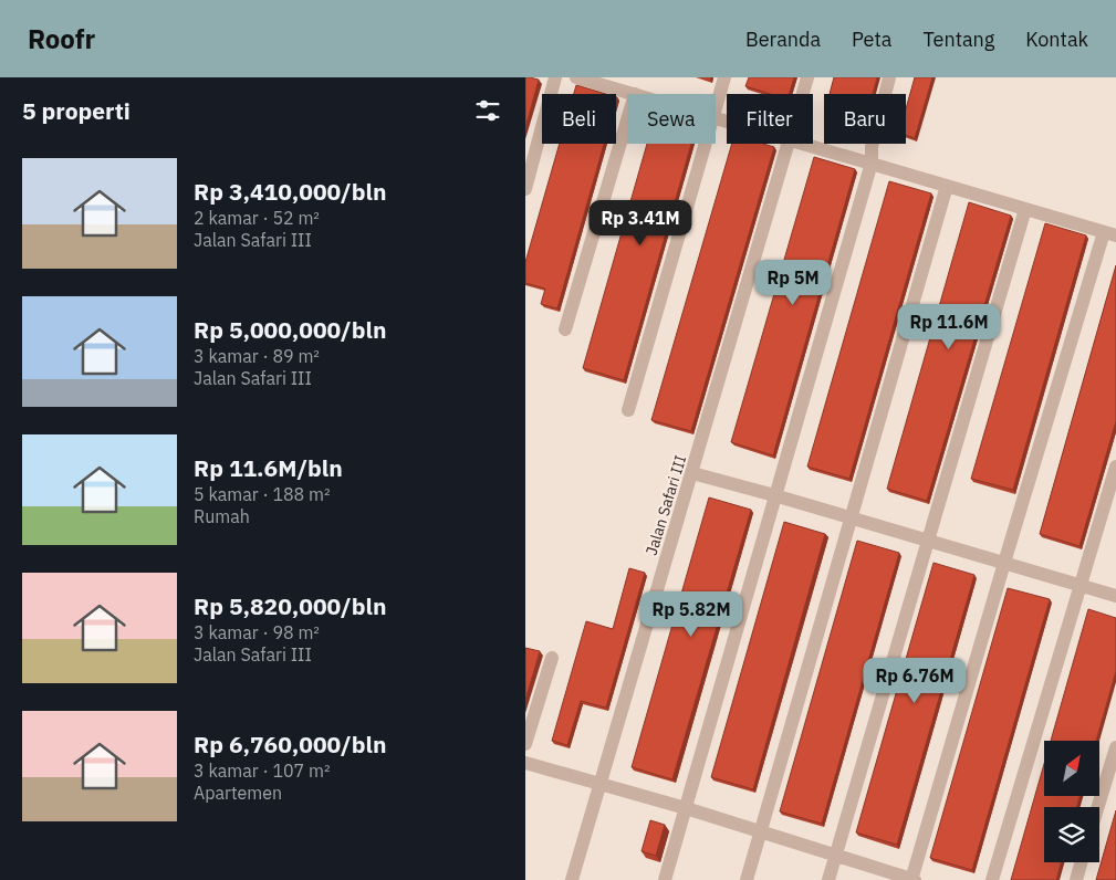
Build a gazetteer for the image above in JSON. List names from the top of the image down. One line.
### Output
{"streets":{"street":["Jalan Safari III"]},"north":"top right","page":{"header":"Roofr","nav":["Beranda","Peta","Tentang","Kontak"],"heading":"5 properti","chip":["Beli","Sewa","Filter","Baru"],"list":[{"name":"Rp 3,410,000/bln","note":"2 kamar · 52 m² · Jalan Safari III"},{"name":"Rp 5,000,000/bln","note":"3 kamar · 89 m² · Jalan Safari III"},{"name":"Rp 11.6M/bln","note":"5 kamar · 188 m² · Rumah"},{"name":"Rp 5,820,000/bln","note":"3 kamar · 98 m² · Jalan Safari III"},{"name":"Rp 6,760,000/bln","note":"3 kamar · 107 m² · Apartemen"}],"price":["Rp 3.41M","Rp 5M","Rp 11.6M","Rp 5.82M","Rp 6.76M"]}}
